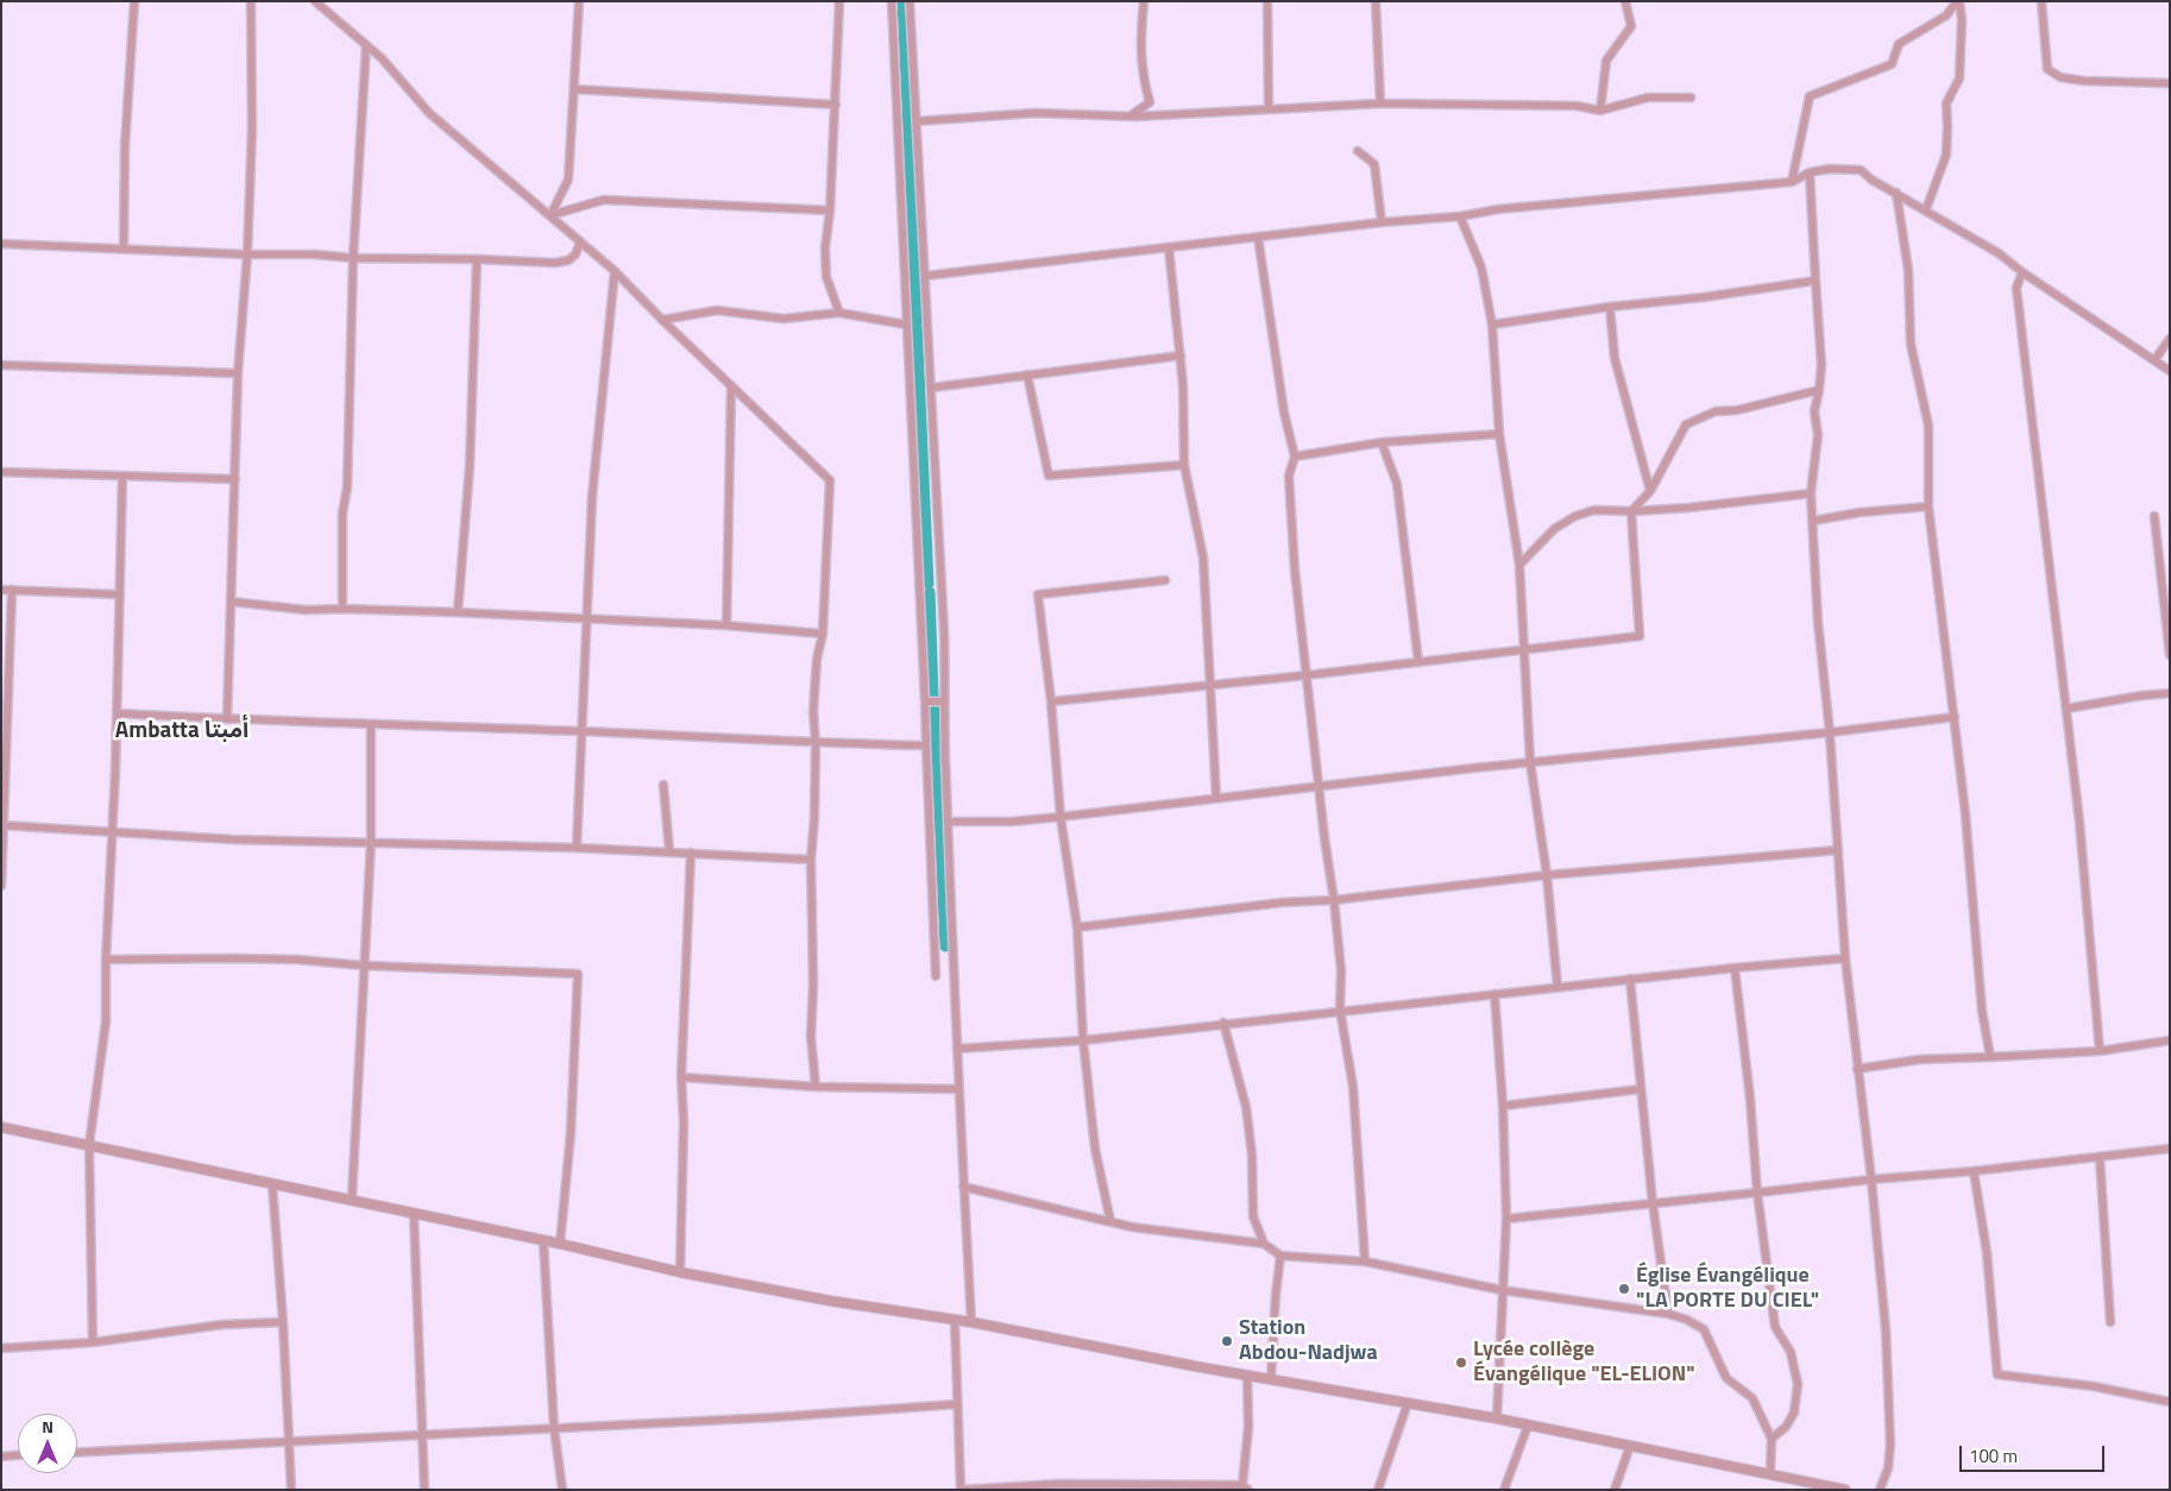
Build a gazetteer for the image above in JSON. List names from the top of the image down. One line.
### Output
{"districts":["Ambatta أمبتا"],"places":["Église Évangélique \"LA PORTE DU CIEL\"","Station Abdou-Nadjwa","Lycée collège Évangélique \"EL-ELION\""],"scale_bar":"100 m","north":"top"}
